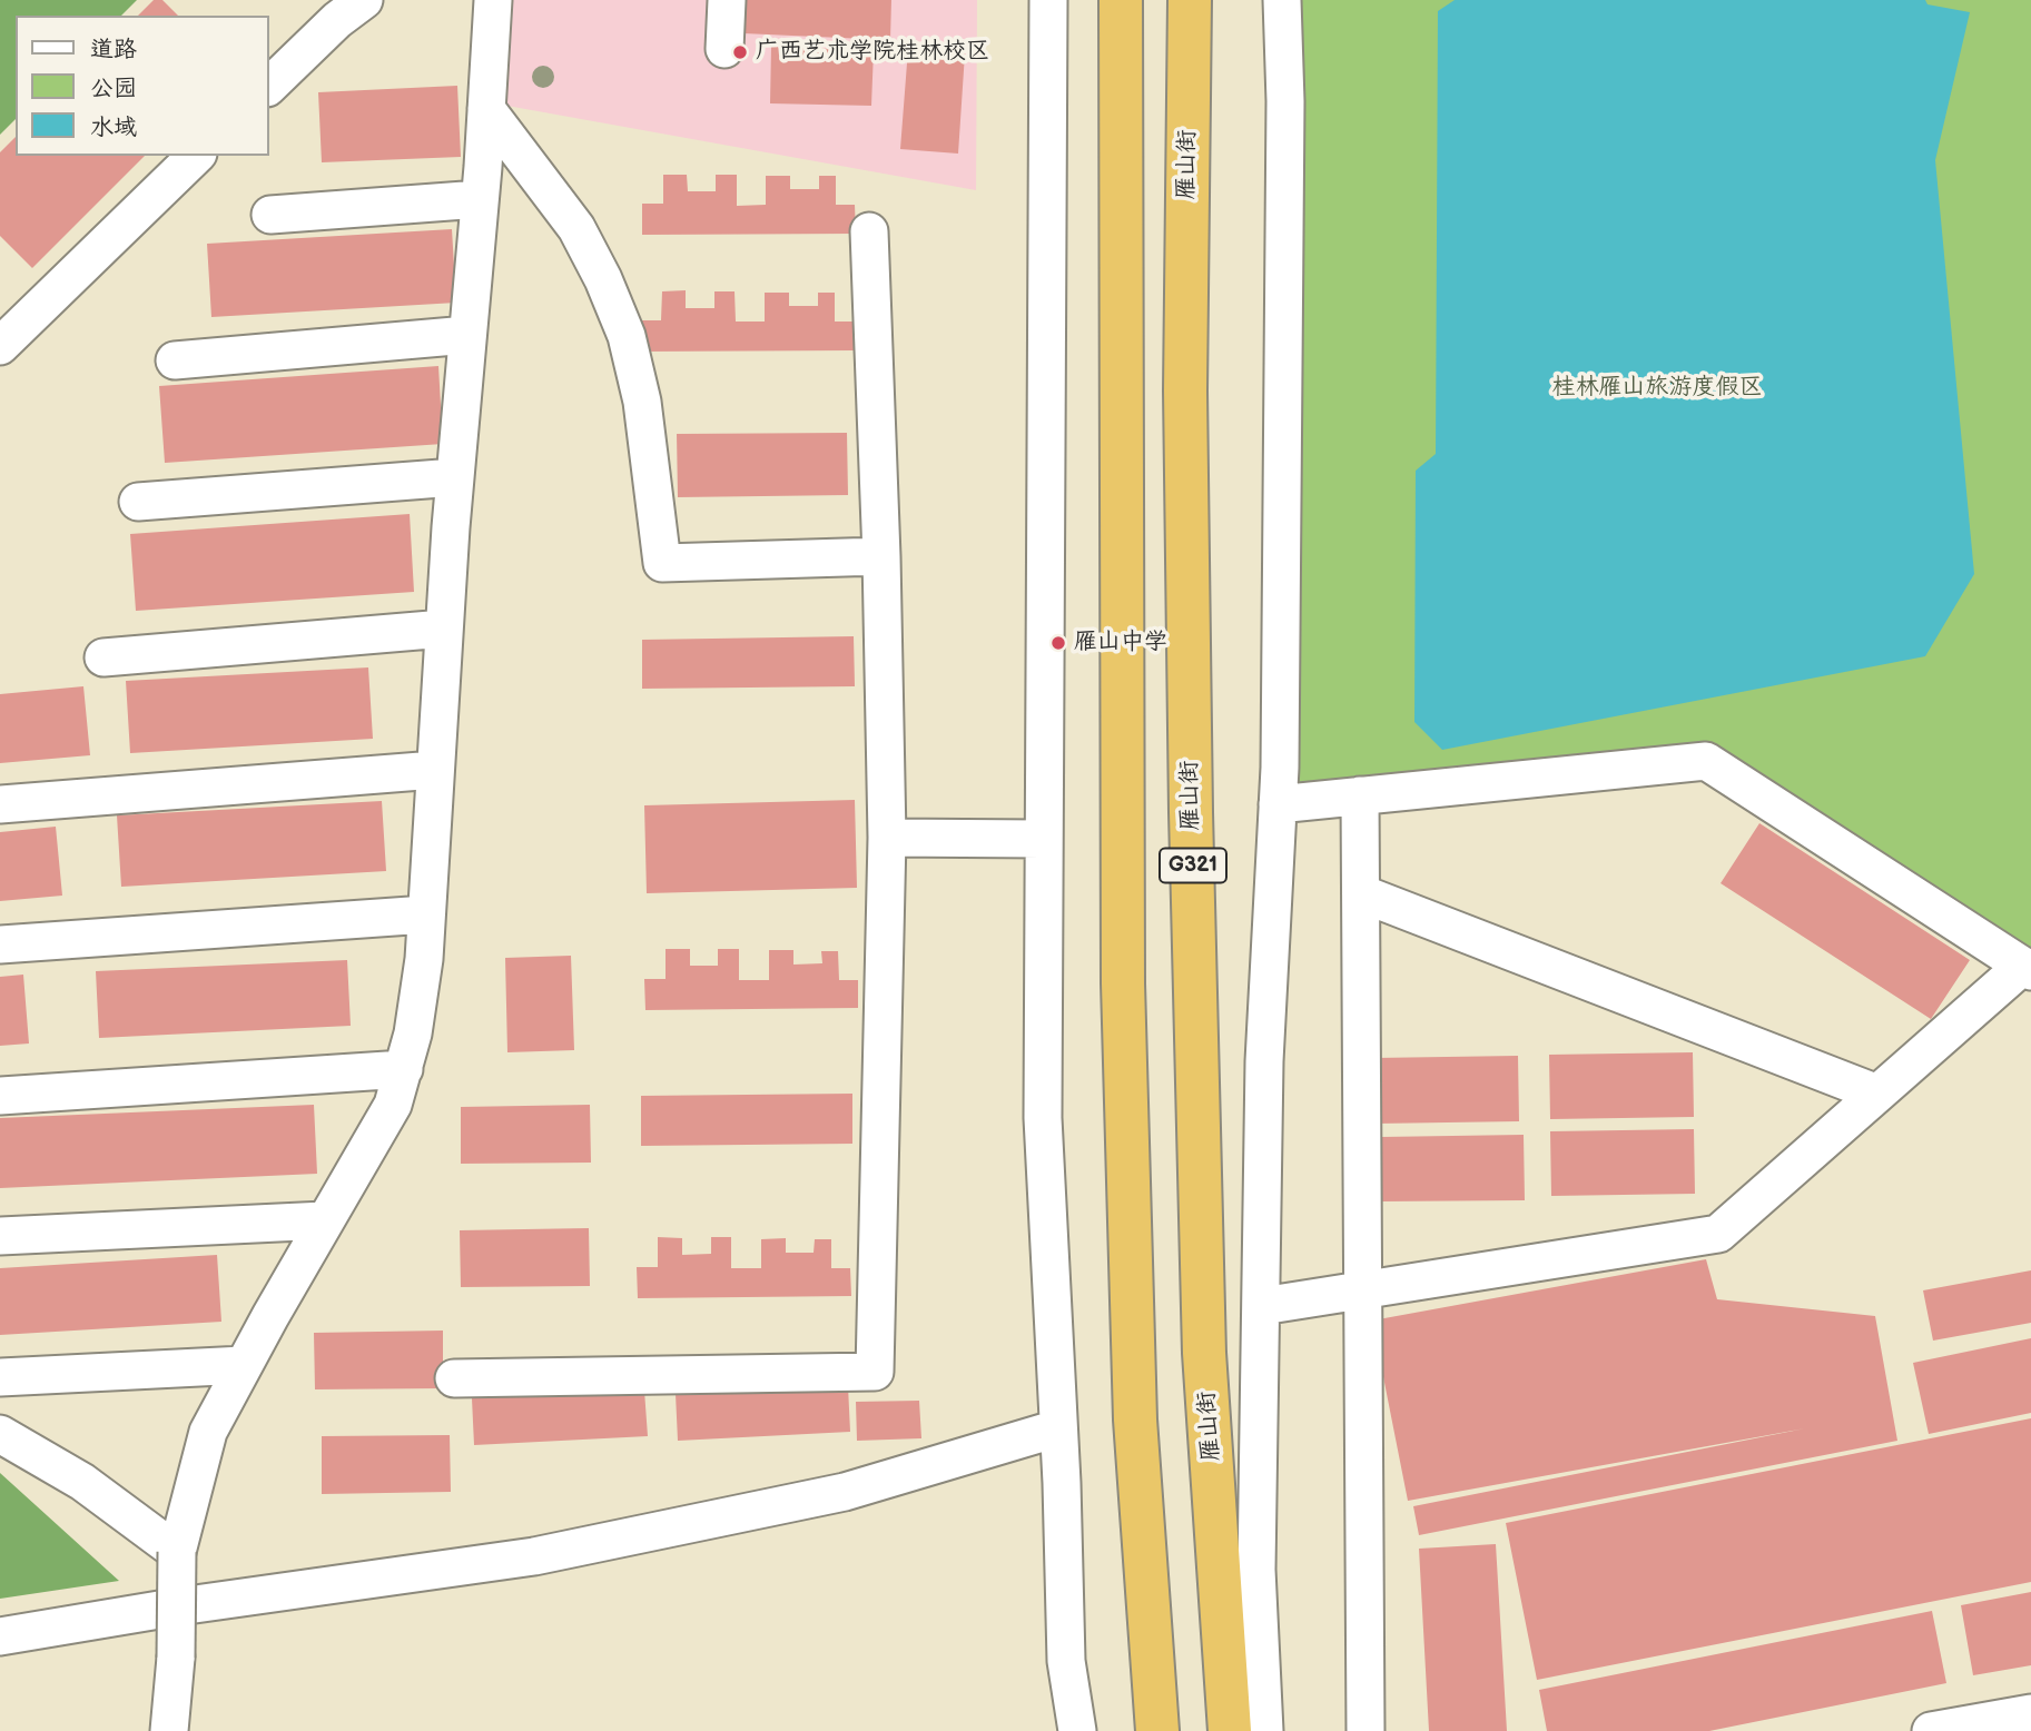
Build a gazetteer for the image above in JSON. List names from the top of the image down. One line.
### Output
{"streets":{"highway":["雁山街","G321"]},"parks":["桂林雁山旅游度假区"],"places":["广西艺术学院桂林校区","雁山中学"],"legend":["道路","公园","水域"]}
